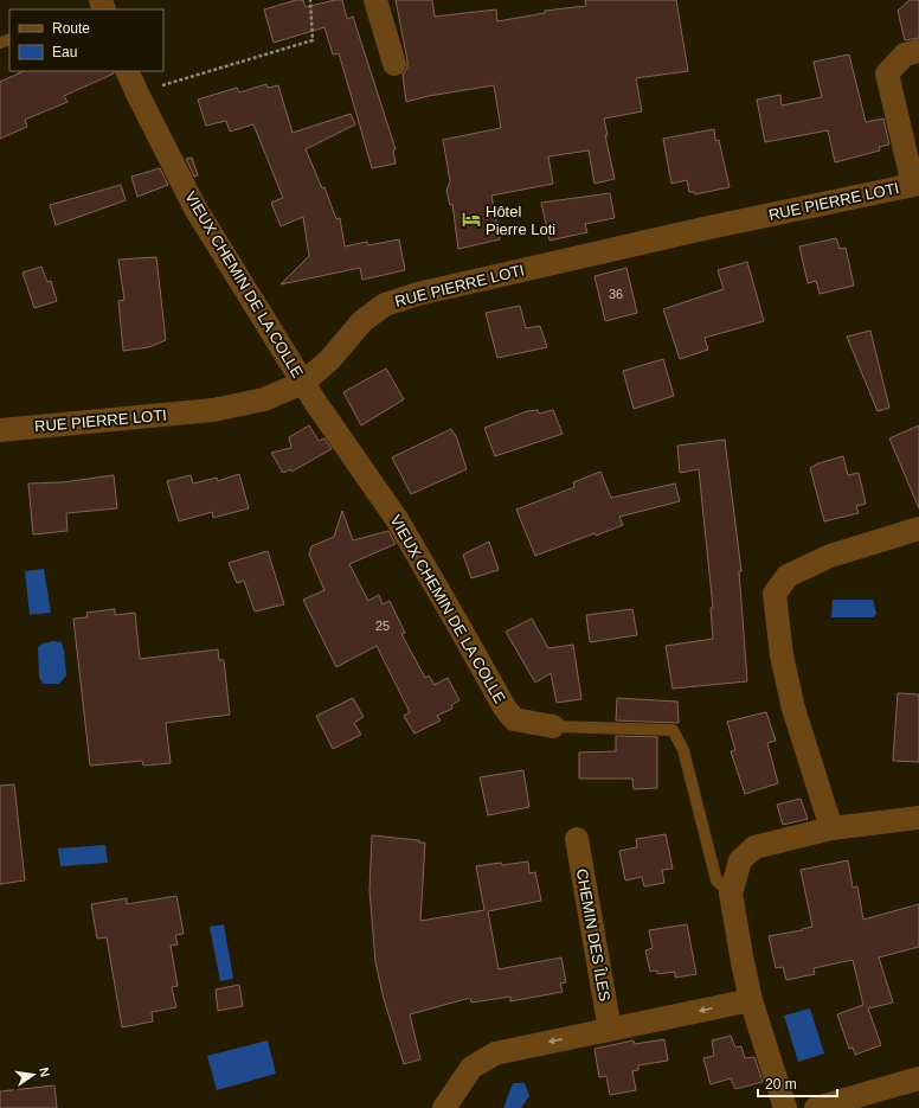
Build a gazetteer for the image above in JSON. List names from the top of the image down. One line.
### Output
{"streets":{"street":["RUE PIERRE LOTI","VIEUX CHEMIN DE LA COLLE","CHEMIN DES ÎLES"]},"crossings":[["RUE PIERRE LOTI","VIEUX CHEMIN DE LA COLLE"]],"places":{"hotel":["Hôtel Pierre Loti"]},"house_numbers":["36","25"],"legend":["Route","Eau"],"scale_bar":"20 m","north":"right"}
